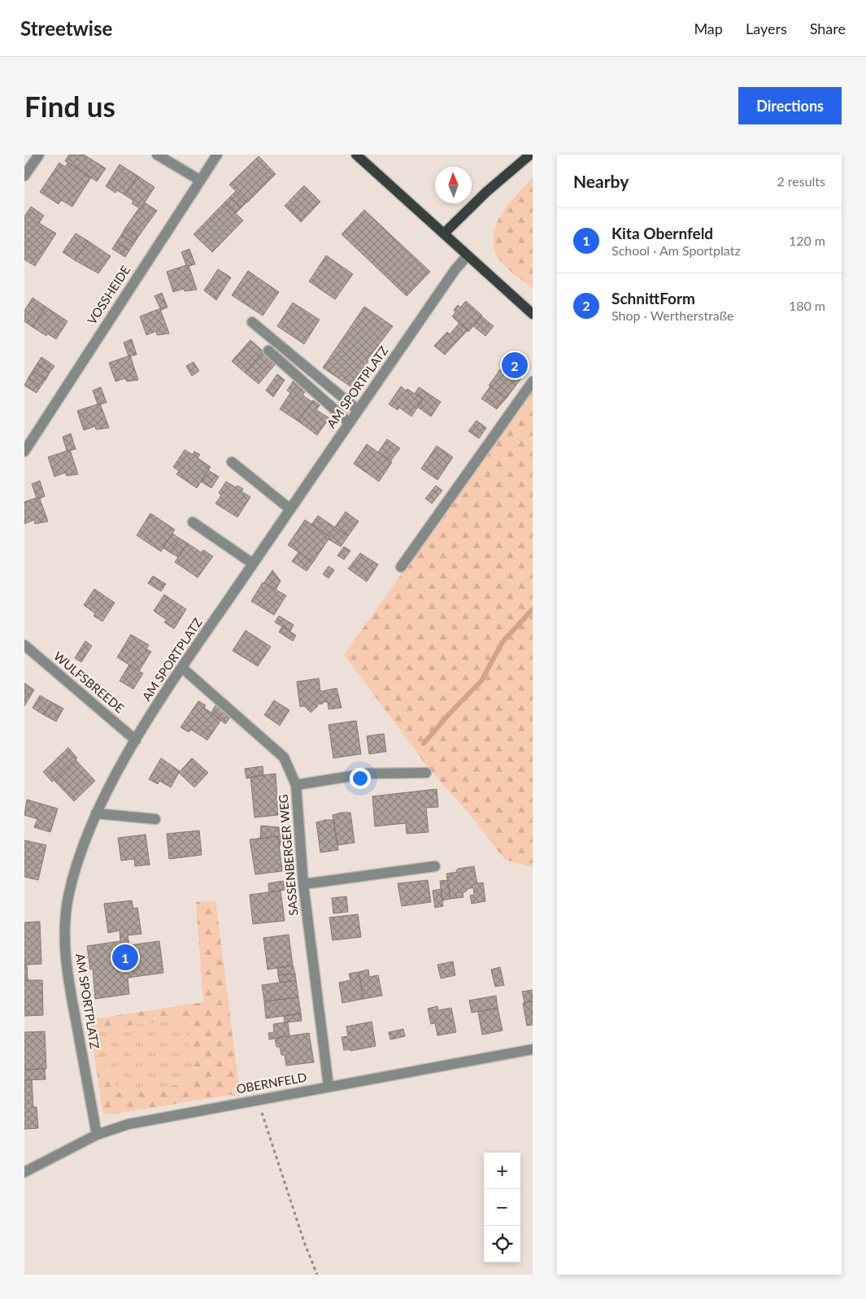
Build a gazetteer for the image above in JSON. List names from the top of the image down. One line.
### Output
{"streets":{"street":["VOSSHEIDE","AM SPORTPLATZ","WULFSBREEDE","SASSENBERGER WEG","OBERNFELD"]},"crossings":[["AM SPORTPLATZ","WULFSBREEDE"],["AM SPORTPLATZ","SASSENBERGER WEG"],["AM SPORTPLATZ","OBERNFELD"],["SASSENBERGER WEG","OBERNFELD"]],"north":"top","page":{"header":"Streetwise","nav":["Map","Layers","Share"],"buttons":"Directions","title":"Find us","heading":["Nearby","2 results"],"list":[{"mark":"1","name":"Kita Obernfeld","note":"School · Am Sportplatz","value":"120 m"},{"mark":"2","name":"SchnittForm","note":"Shop · Wertherstraße","value":"180 m"}],"pins":["2","1"],"map_buttons":["+","−"]}}
